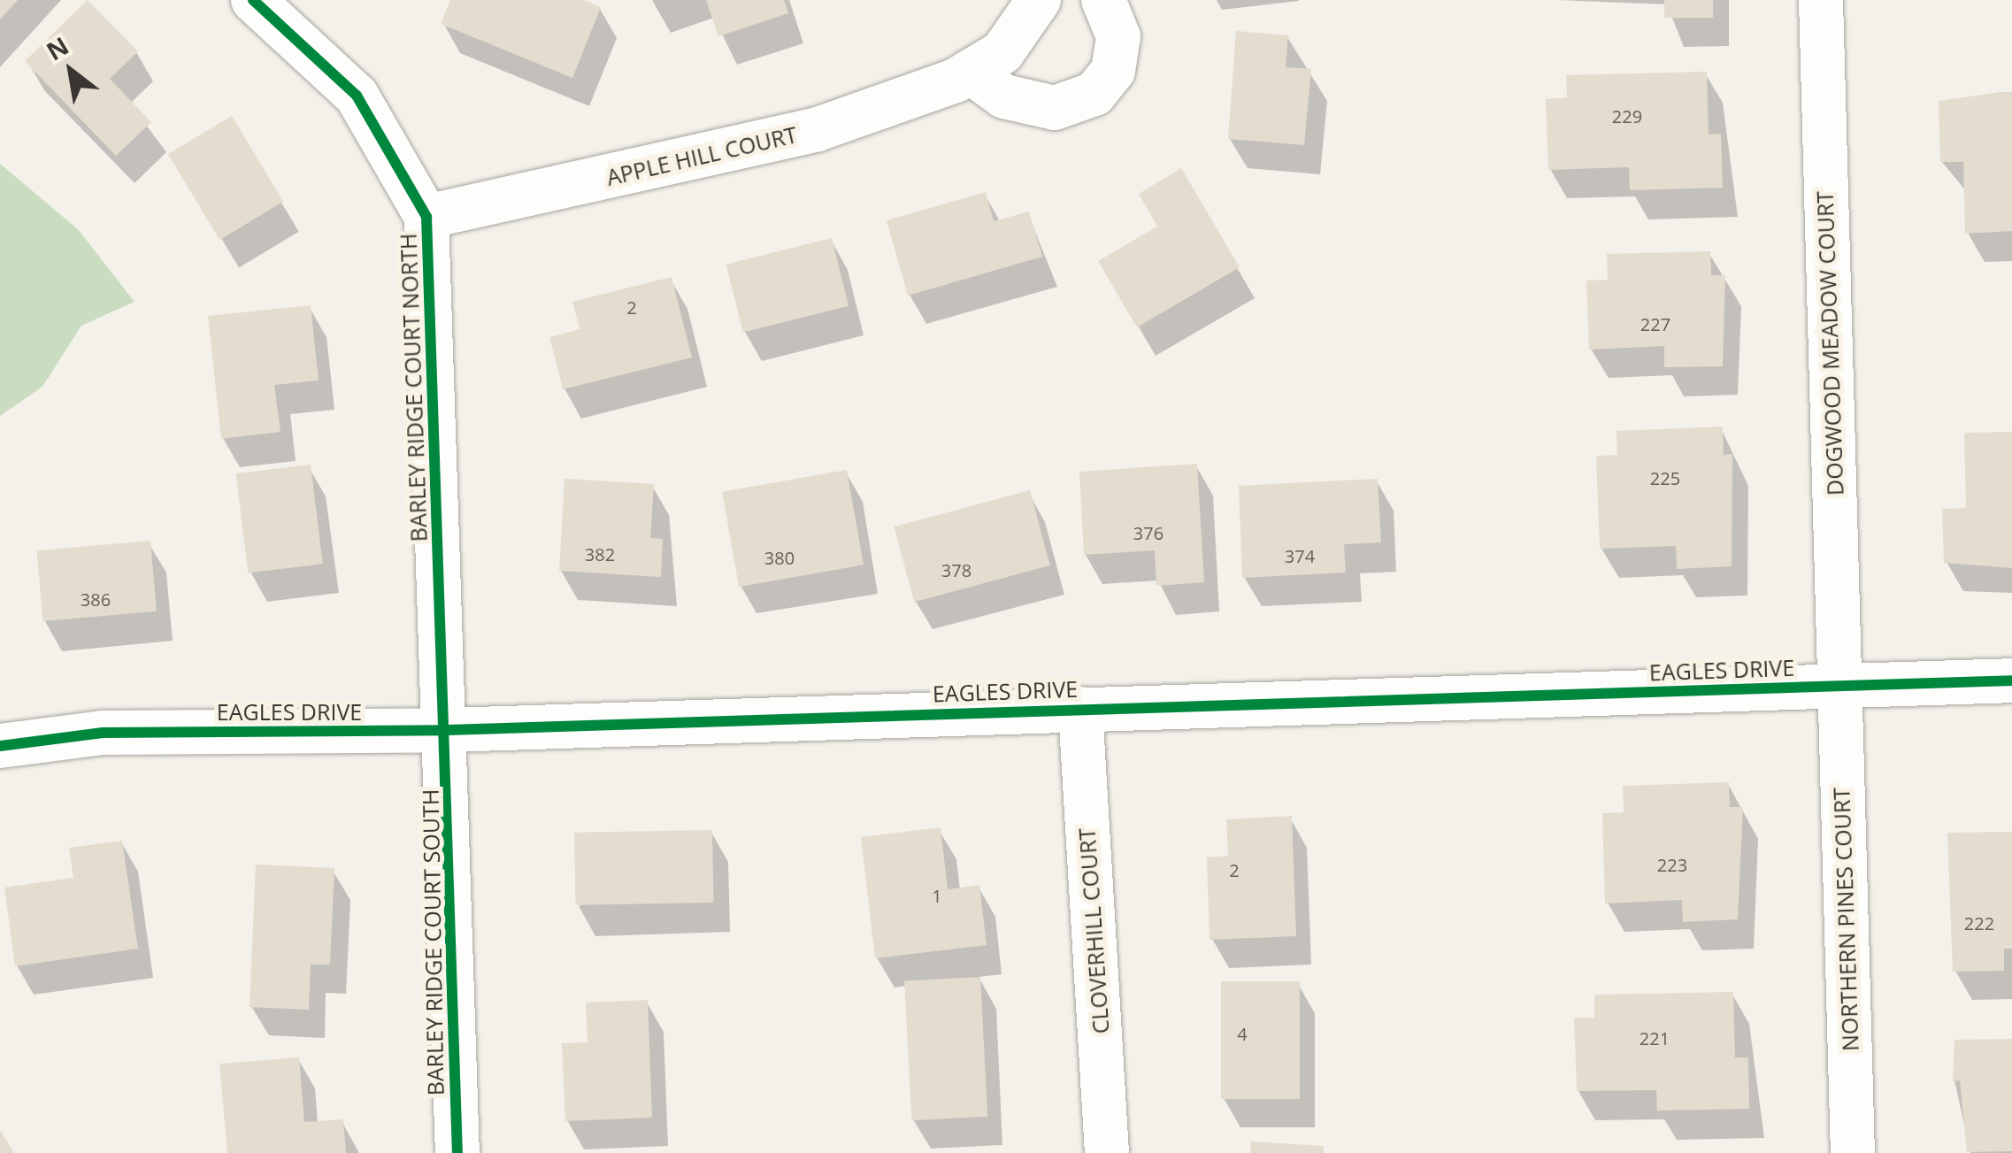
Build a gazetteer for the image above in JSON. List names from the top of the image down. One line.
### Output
{"streets":{"street":["APPLE HILL COURT","DOGWOOD MEADOW COURT","BARLEY RIDGE COURT NORTH","EAGLES DRIVE","NORTHERN PINES COURT","CLOVERHILL COURT","BARLEY RIDGE COURT SOUTH"]},"crossings":[["APPLE HILL COURT","BARLEY RIDGE COURT NORTH"],["DOGWOOD MEADOW COURT","EAGLES DRIVE"],["DOGWOOD MEADOW COURT","NORTHERN PINES COURT"],["BARLEY RIDGE COURT NORTH","EAGLES DRIVE"],["BARLEY RIDGE COURT NORTH","BARLEY RIDGE COURT SOUTH"],["EAGLES DRIVE","NORTHERN PINES COURT"],["EAGLES DRIVE","CLOVERHILL COURT"],["EAGLES DRIVE","BARLEY RIDGE COURT SOUTH"]],"house_numbers":["229","2","227","225","376","382","374","380","378","386","223","2","1","222","4","221"],"north":"top left"}
